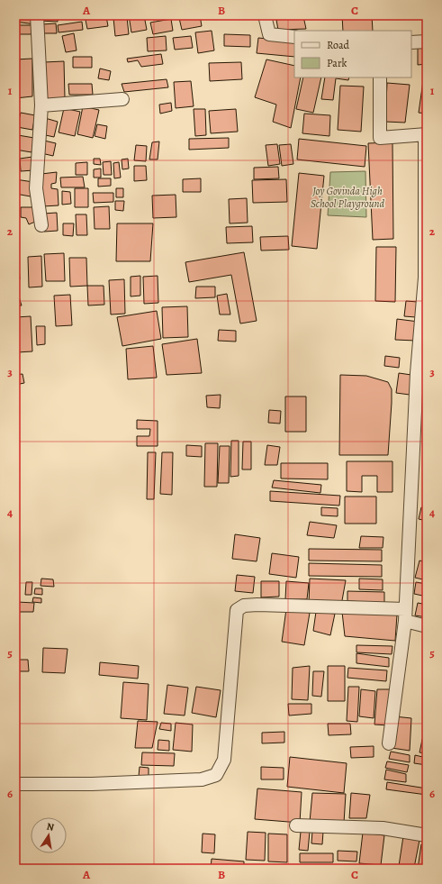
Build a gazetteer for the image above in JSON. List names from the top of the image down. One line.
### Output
{"parks":["Joy Govinda High School Playground"],"legend":["Road","Park"],"north":"top","grid":{"columns":["A","B","C"],"rows":["1","2","3","4","5","6"]}}
